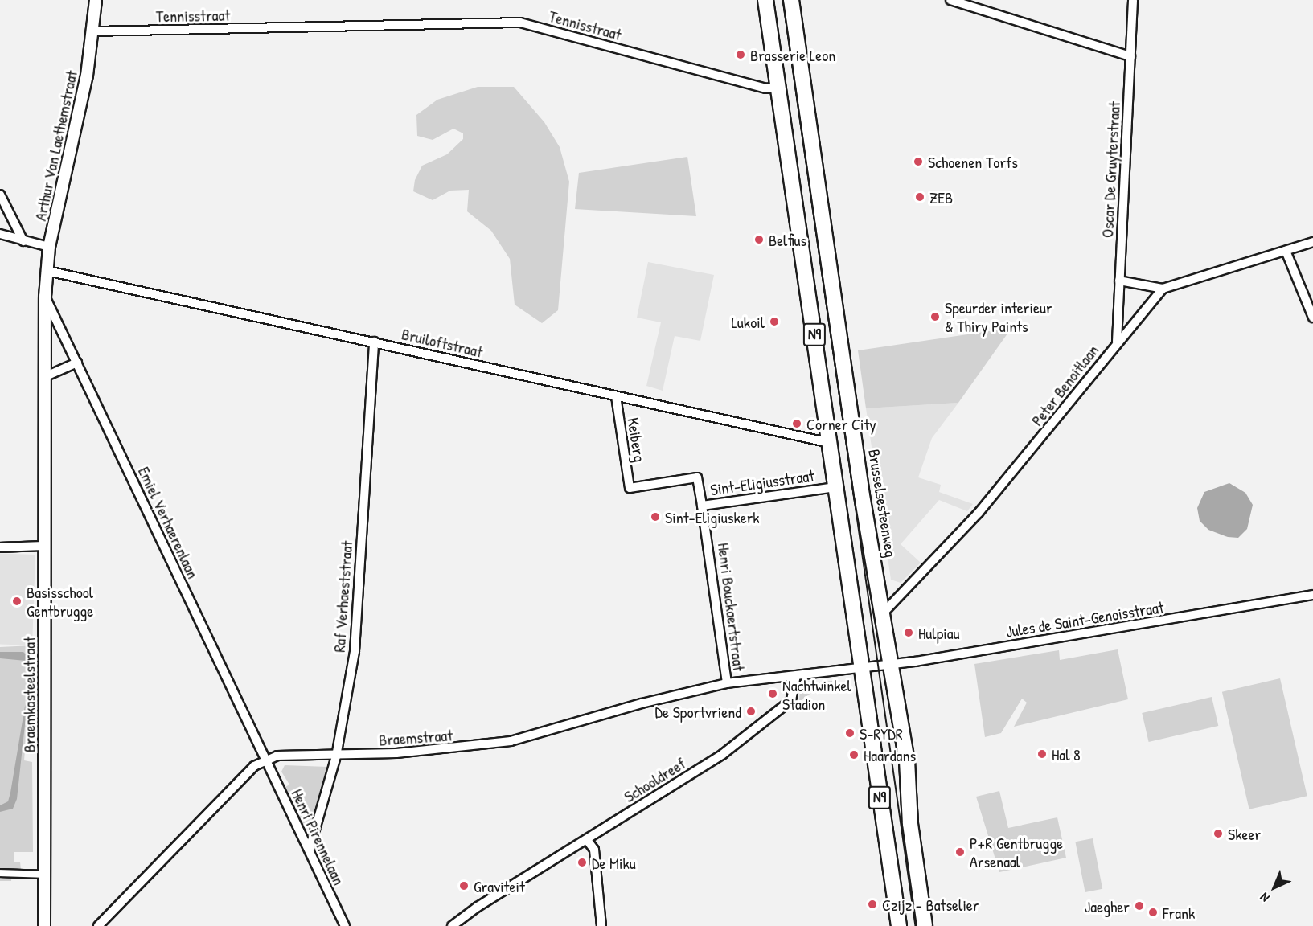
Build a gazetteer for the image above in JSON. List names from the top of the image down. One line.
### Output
{"streets":{"main road":["N9","Brusselsesteenweg"],"street":["Tennisstraat","Arthur Van Laethemstraat","Oscar De Gruyterstraat","Bruiloftstraat","Peter Benoitlaan","Keiberg","Sint-Eligiusstraat","Emiel Verhaerenlaan","Raf Verhaeststraat","Henri Bouckaertstraat","Jules de Saint-Genoisstraat","Braemkasteelstraat","Braemstraat","Schooldreef","Henri Pirennelaan"]},"crossings":[["Tennisstraat","Arthur Van Laethemstraat"],["Tennisstraat","N9"],["Arthur Van Laethemstraat","Bruiloftstraat"],["Arthur Van Laethemstraat","Emiel Verhaerenlaan"],["Arthur Van Laethemstraat","Braemkasteelstraat"],["Oscar De Gruyterstraat","Peter Benoitlaan"],["N9","Bruiloftstraat"],["N9","Sint-Eligiusstraat"],["N9","Jules de Saint-Genoisstraat"],["Bruiloftstraat","Keiberg"],["Bruiloftstraat","Raf Verhaeststraat"],["Peter Benoitlaan","Brusselsesteenweg"],["Keiberg","Sint-Eligiusstraat"],["Sint-Eligiusstraat","Henri Bouckaertstraat"],["Brusselsesteenweg","Jules de Saint-Genoisstraat"],["Emiel Verhaerenlaan","Braemkasteelstraat"],["Emiel Verhaerenlaan","Braemstraat"],["Emiel Verhaerenlaan","Henri Pirennelaan"],["Raf Verhaeststraat","Braemstraat"],["Raf Verhaeststraat","Henri Pirennelaan"],["Henri Bouckaertstraat","Braemstraat"],["Braemstraat","Schooldreef"],["Braemstraat","Henri Pirennelaan"]],"places":["Brasserie Leon","Schoenen Torfs","ZEB","Belfius","Speurder interieur & Thiry Paints","Lukoil","Corner City","Sint-Eligiuskerk","Basisschool Gentbrugge","Hulpiau","Nachtwinkel Stadion","De Sportvriend","S-RYDR","Hal 8","Haardans","Skeer","P+R Gentbrugge Arsenaal","De Miku","Graviteit","Czijz - Batselier","Jaegher","Frank"],"north":"bottom left"}
